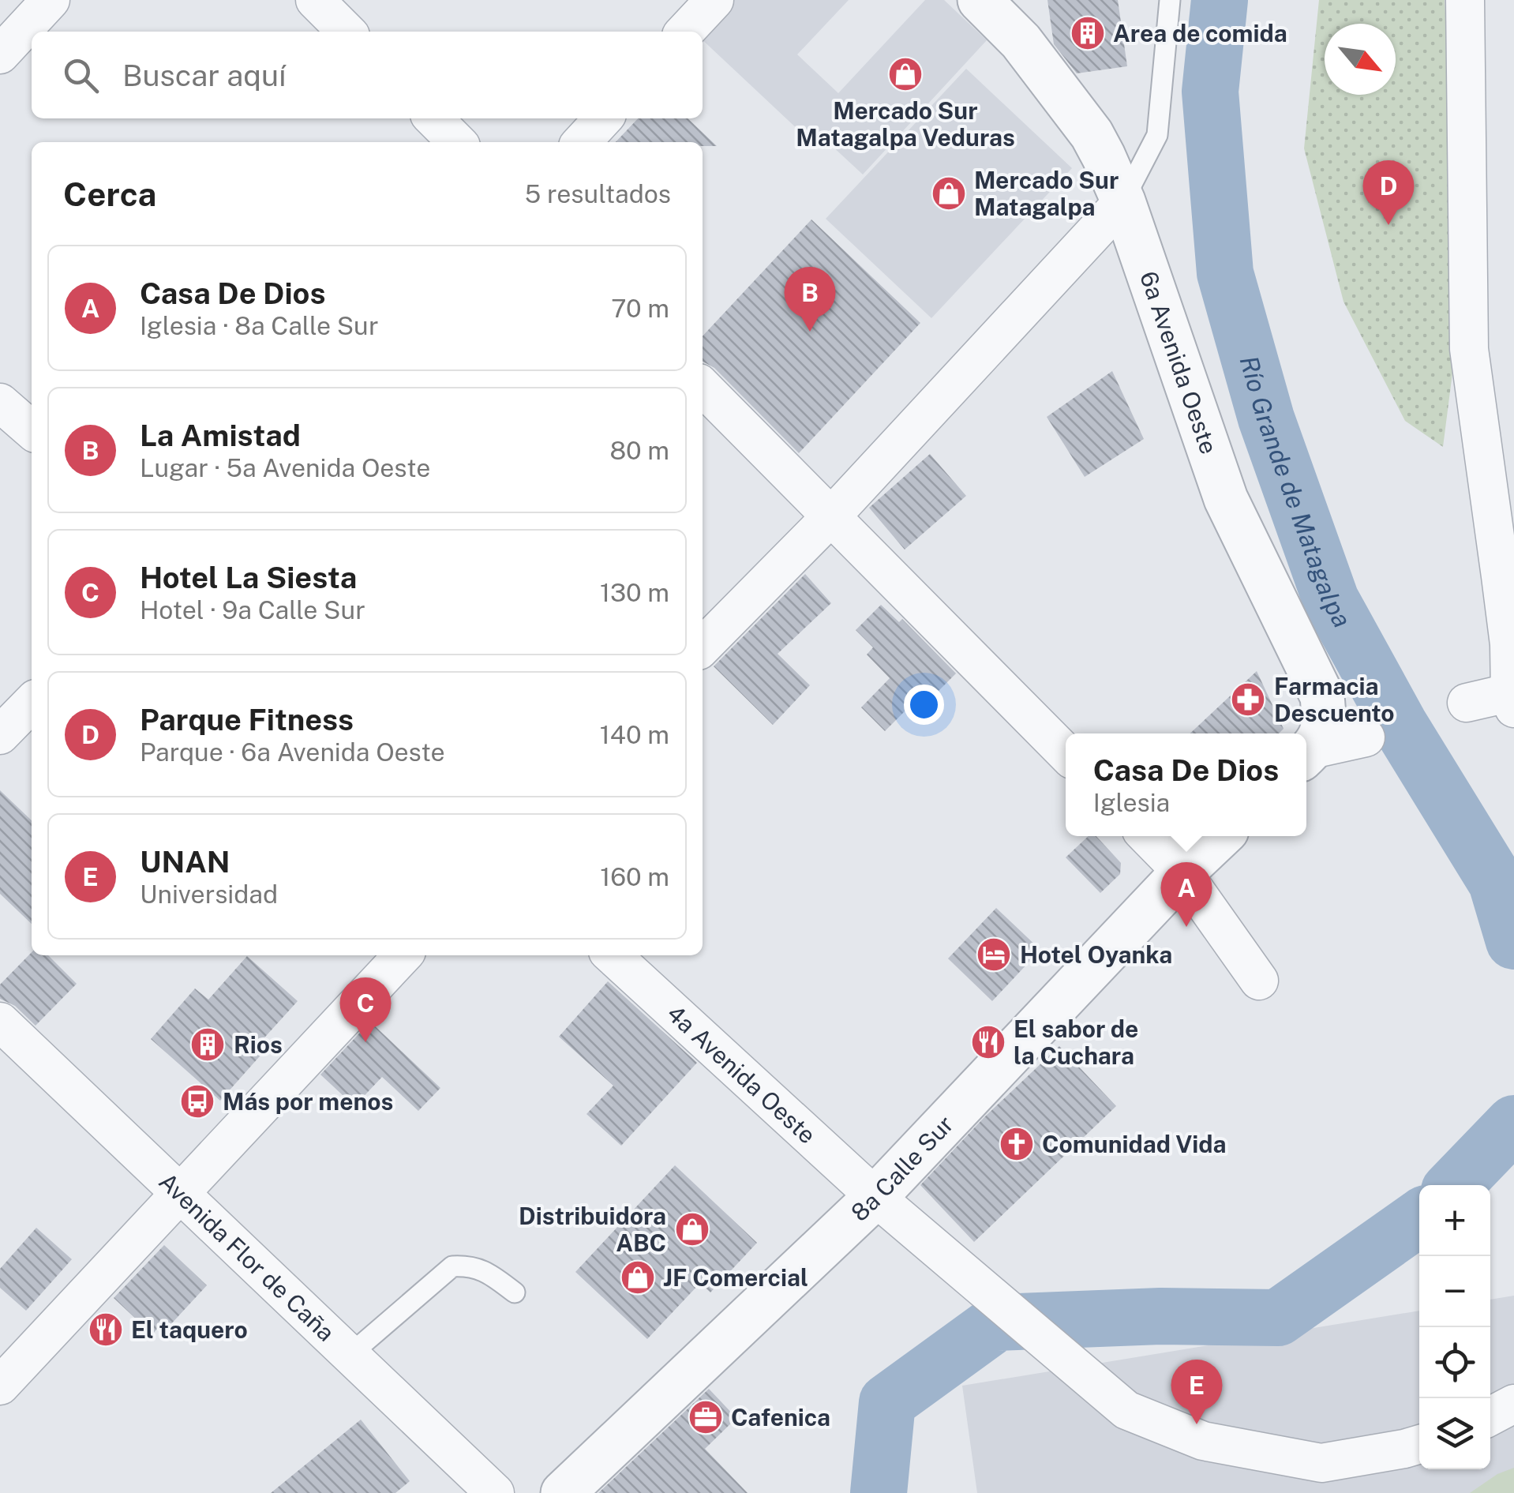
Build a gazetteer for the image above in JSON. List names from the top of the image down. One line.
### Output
{"streets":{"street":["6a Avenida Oeste","4a Avenida Oeste","8a Calle Sur","Avenida Flor de Caña"]},"crossings":[["4a Avenida Oeste","8a Calle Sur"]],"water":["Río Grande de Matagalpa"],"places":{"building":["Area de comida","Rios"],"shop":["Mercado Sur Matagalpa Veduras","Mercado Sur Matagalpa","Distribuidora ABC","JF Comercial"],"pharmacy":["Farmacia Descuento"],"hotel":["Hotel Oyanka"],"restaurant":["El sabor de la Cuchara","El taquero"],"bus stop":["Más por menos"],"church":["Comunidad Vida"],"office":["Cafenica"]},"north":"bottom right","page":{"search":"Buscar aquí","heading":["Cerca","5 resultados"],"pins":["D","B","A","C","E"],"list":[{"mark":"A","name":"Casa De Dios","note":"Iglesia · 8a Calle Sur","value":"70 m"},{"mark":"B","name":"La Amistad","note":"Lugar · 5a Avenida Oeste","value":"80 m"},{"mark":"C","name":"Hotel La Siesta","note":"Hotel · 9a Calle Sur","value":"130 m"},{"mark":"D","name":"Parque Fitness","note":"Parque · 6a Avenida Oeste","value":"140 m"},{"mark":"E","name":"UNAN","note":"Universidad","value":"160 m"}],"popup":["Casa De Dios","Iglesia"],"map_buttons":["+","−"]}}
